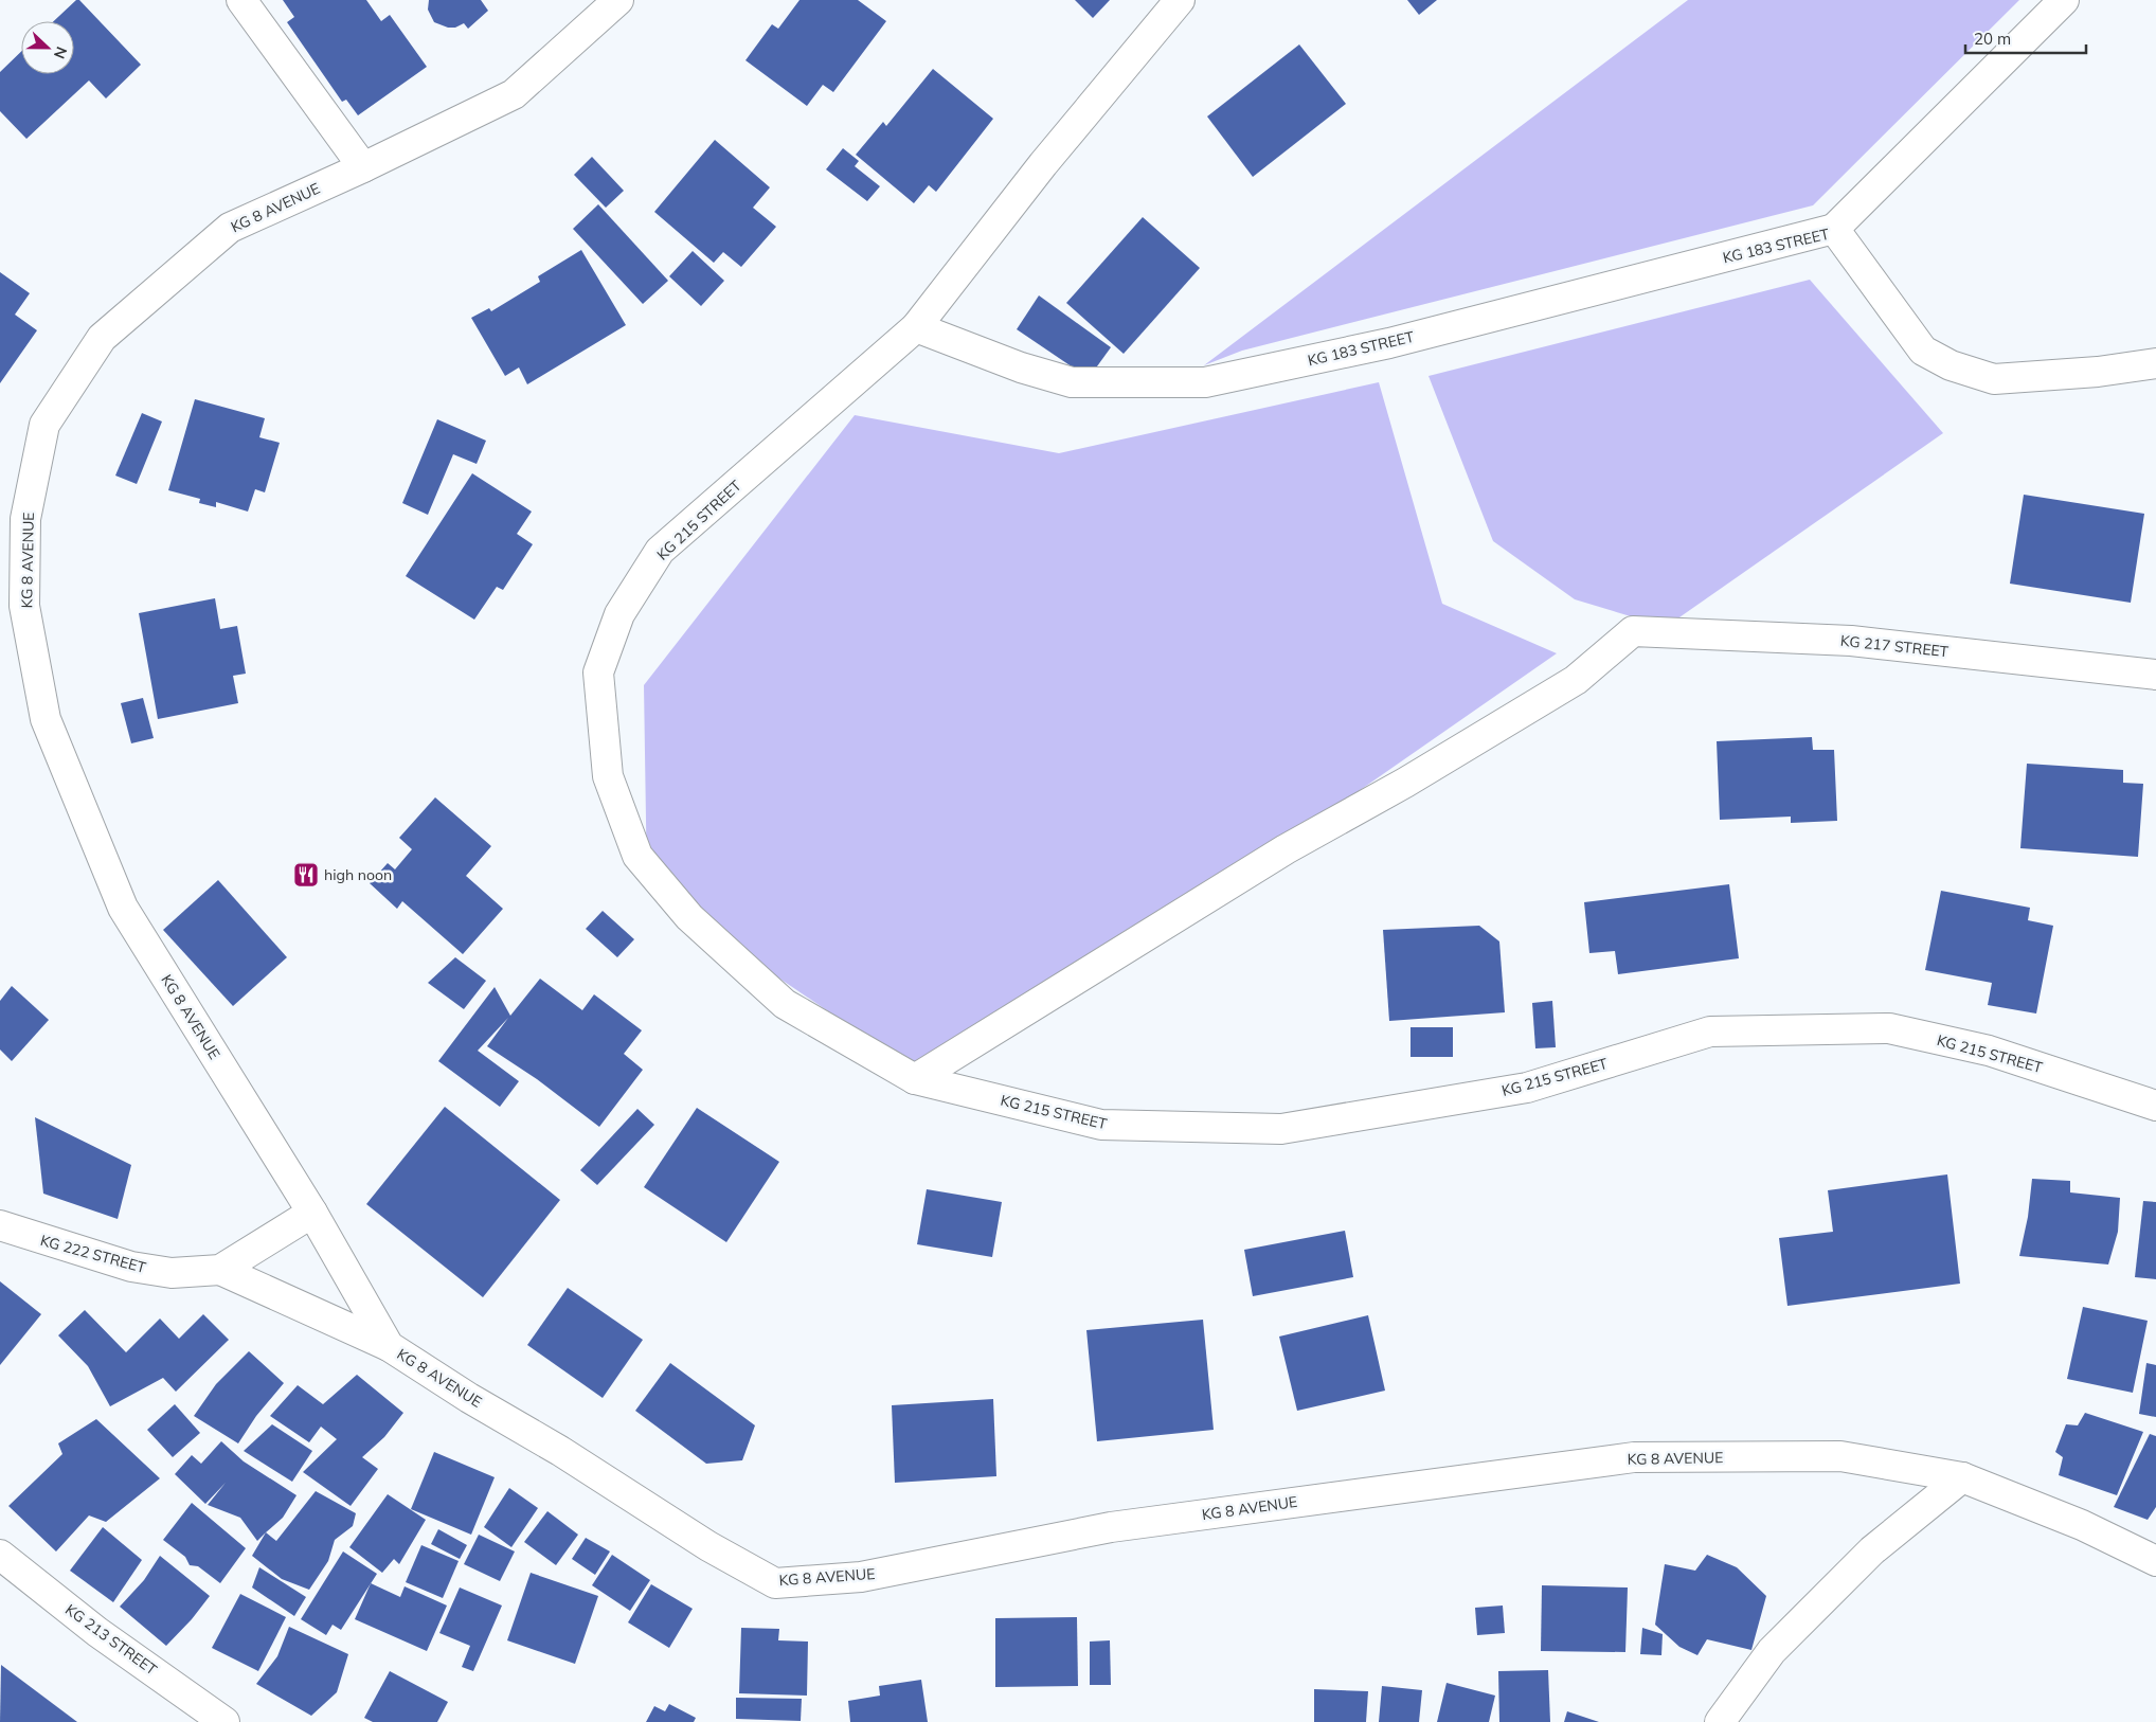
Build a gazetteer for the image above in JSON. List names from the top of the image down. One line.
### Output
{"streets":{"street":["KG 8 AVENUE","KG 183 STREET","KG 215 STREET","KG 217 STREET","KG 222 STREET","KG 213 STREET"]},"crossings":[["KG 8 AVENUE","KG 222 STREET"],["KG 183 STREET","KG 215 STREET"],["KG 215 STREET","KG 217 STREET"]],"places":{"restaurant":["high noon"]},"scale_bar":"20 m","north":"right"}
